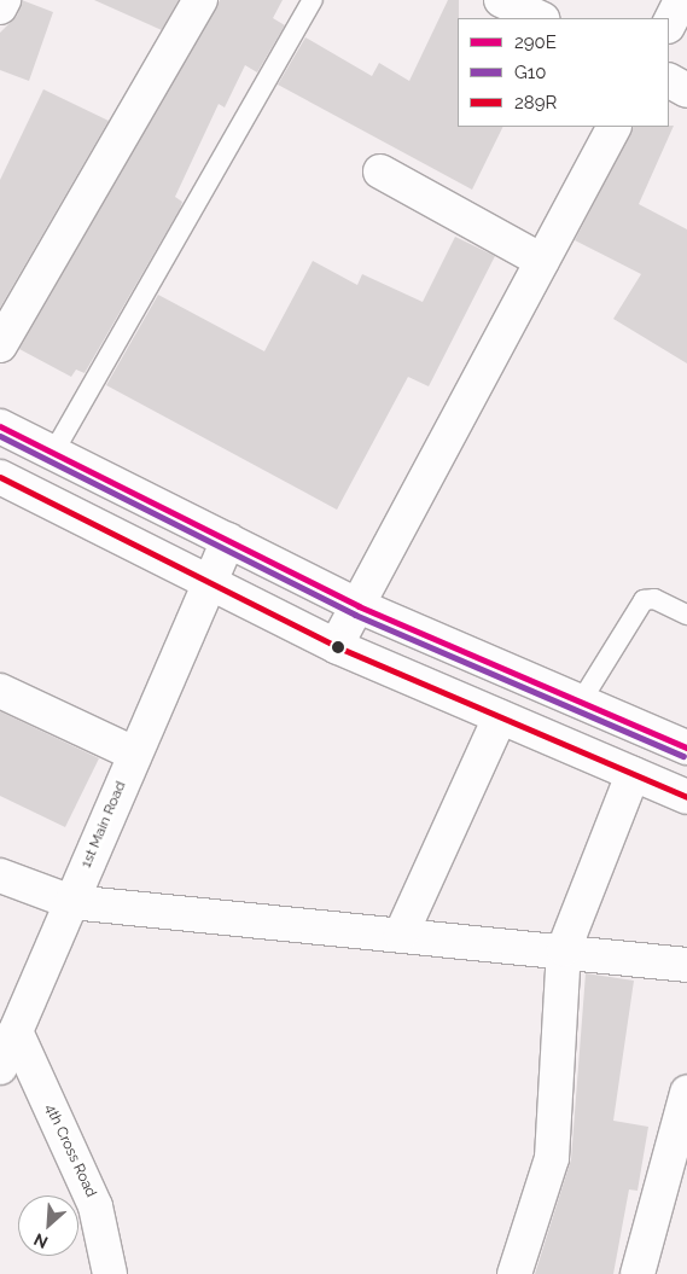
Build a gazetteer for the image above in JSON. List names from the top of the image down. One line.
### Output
{"streets":{"street":["1st Main Road","4th Cross Road"]},"crossings":[["1st Main Road","4th Cross Road"]],"lines":["transit line 290E","transit line G10","transit line 289R"],"legend":["290E","G10","289R"],"north":"bottom left"}
